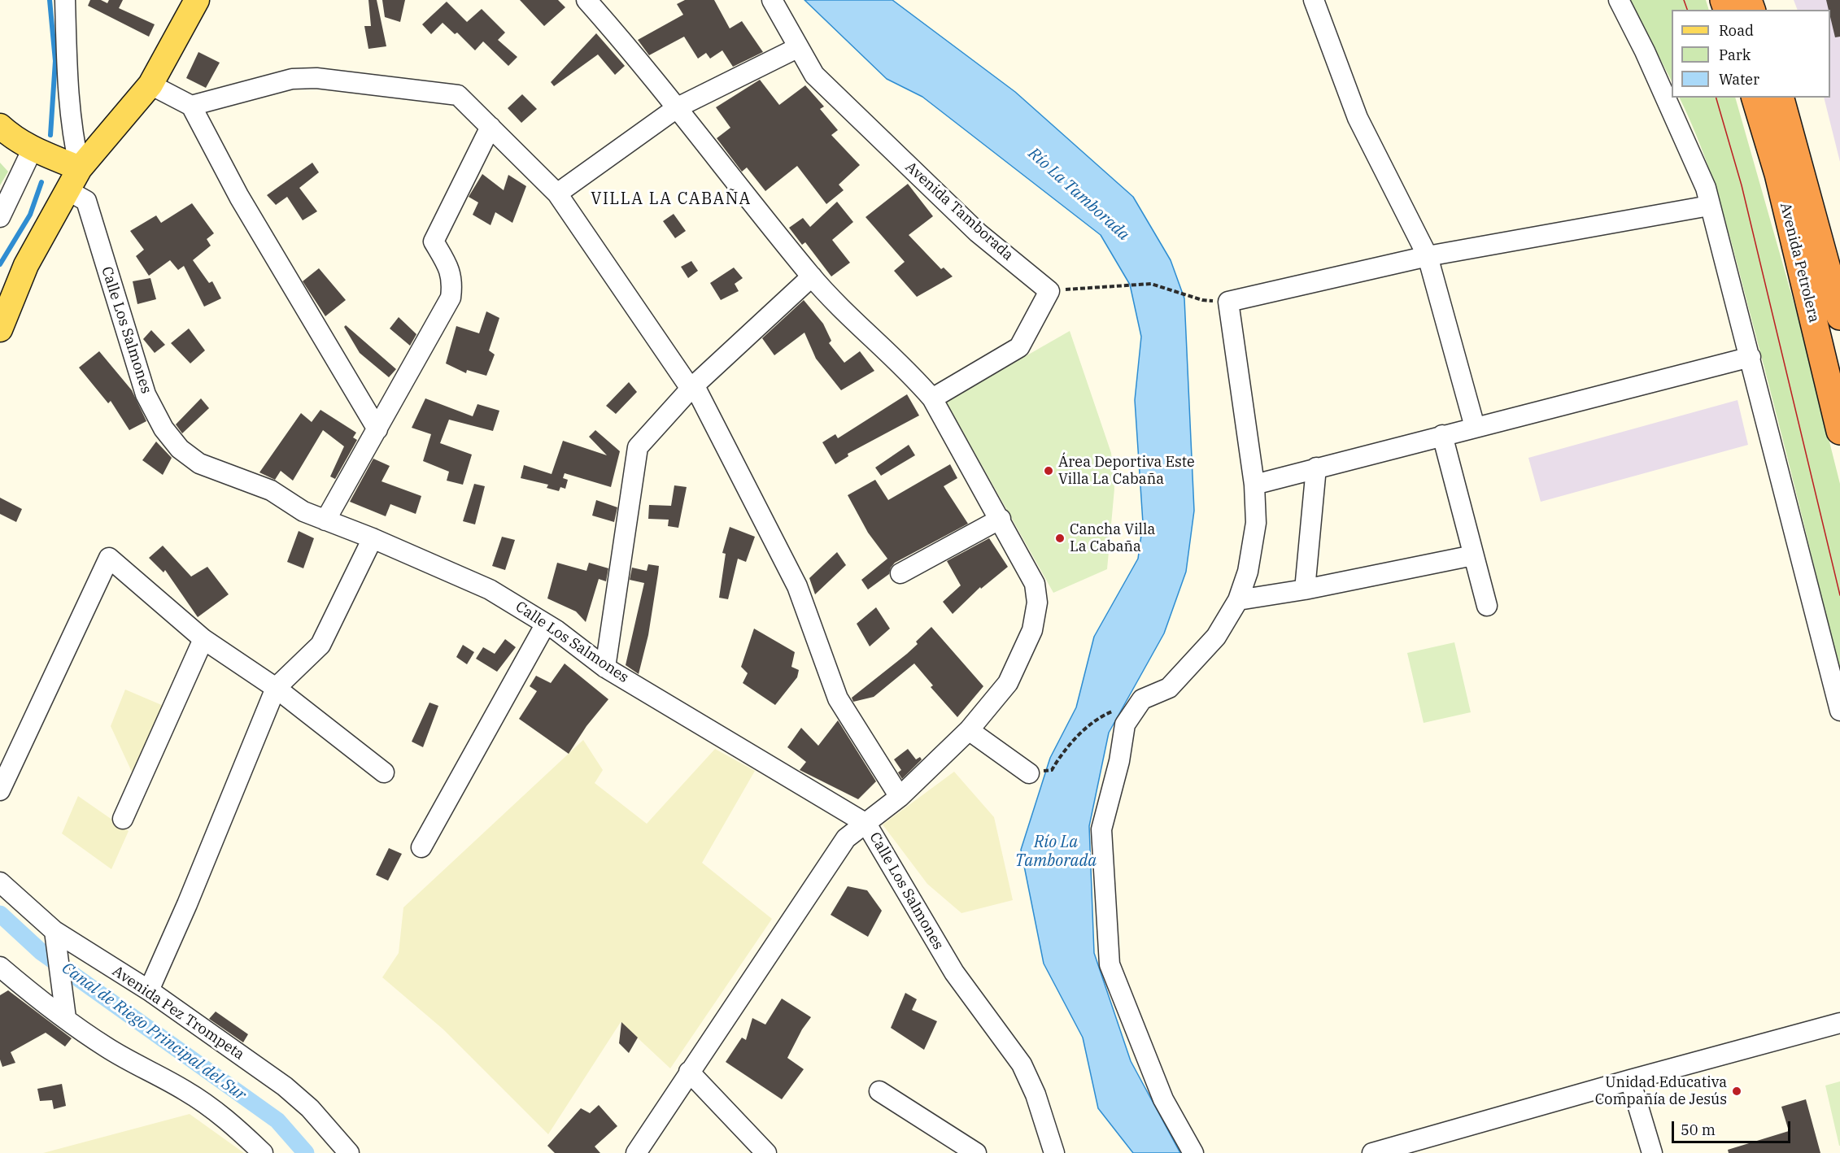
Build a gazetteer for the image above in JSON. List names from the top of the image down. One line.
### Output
{"streets":{"highway":["Avenida Petrolera"],"street":["Avenida Tamborada","Calle Los Salmones","Avenida Pez Trompeta"]},"districts":["VILLA LA CABAÑA"],"water":["Río La Tamborada","Canal de Riego Principal del Sur"],"places":["Área Deportiva Este Villa La Cabaña","Cancha Villa La Cabaña","Unidad Educativa Compañía de Jesús"],"legend":["Road","Park","Water"],"scale_bar":"50 m"}
